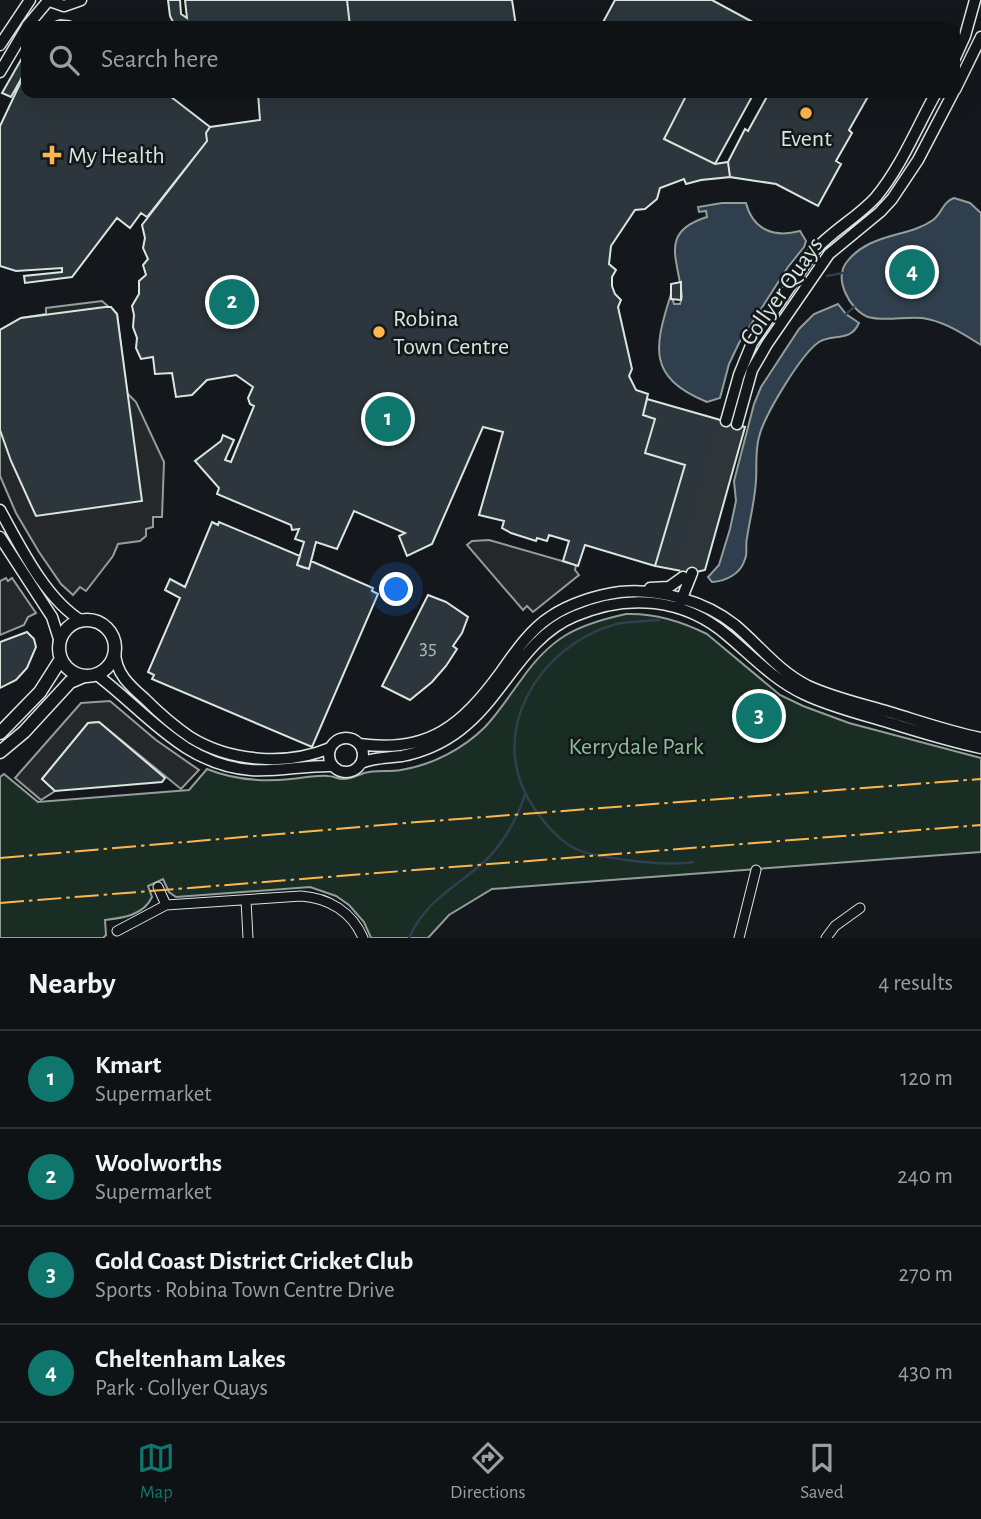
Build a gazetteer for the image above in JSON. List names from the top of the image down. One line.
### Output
{"streets":{"street":["Collyer Quays"]},"parks":["Kerrydale Park"],"places":{"other":["Event","Robina Town Centre"],"health":["My Health"]},"house_numbers":["35"],"page":{"search":"Search here","pins":["4","2","1","3"],"heading":["Nearby","4 results"],"list":[{"mark":"1","name":"Kmart","note":"Supermarket","value":"120 m"},{"mark":"2","name":"Woolworths","note":"Supermarket","value":"240 m"},{"mark":"3","name":"Gold Coast District Cricket Club","note":"Sports · Robina Town Centre Drive","value":"270 m"},{"mark":"4","name":"Cheltenham Lakes","note":"Park · Collyer Quays","value":"430 m"}],"nav":["Map","Directions","Saved"]}}
